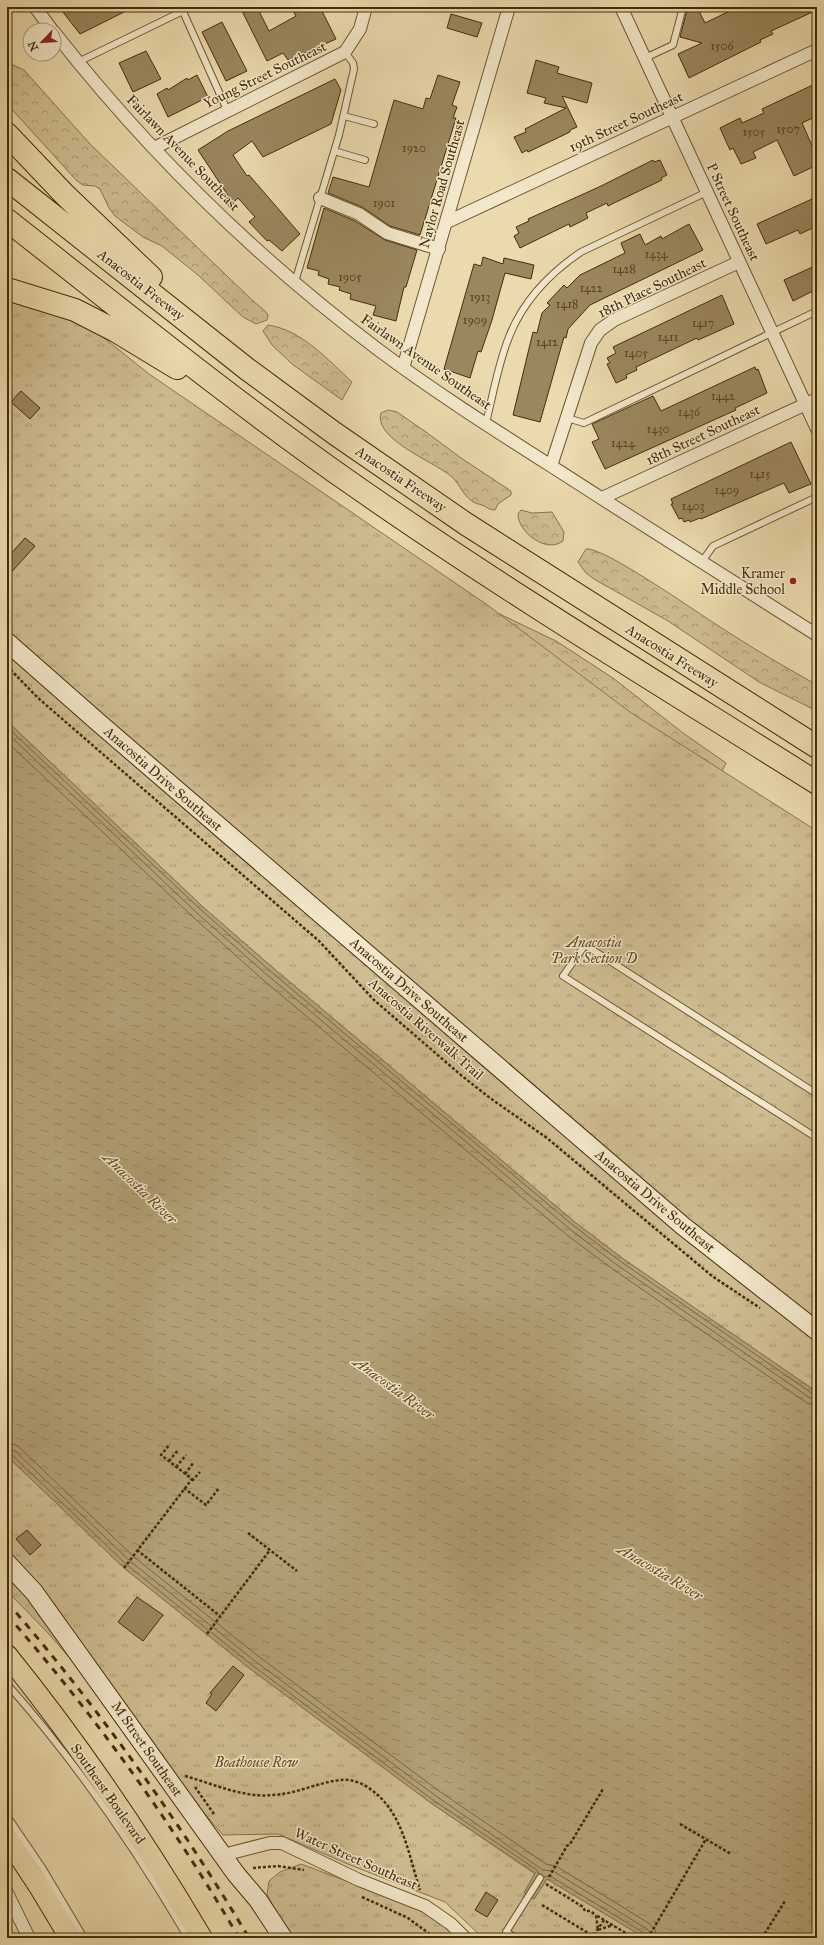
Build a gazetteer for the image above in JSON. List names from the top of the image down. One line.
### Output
{"streets":{"highway":["Anacostia Freeway"],"main road":["Southeast Boulevard"],"street":["Young Street Southeast","19th Street Southeast","Fairlawn Avenue Southeast","Naylor Road Southeast","P Street Southeast","18th Place Southeast","18th Street Southeast","Anacostia Drive Southeast","M Street Southeast","Water Street Southeast"],"path":["Anacostia Riverwalk Trail"]},"crossings":[["Young Street Southeast","Fairlawn Avenue Southeast"],["19th Street Southeast","Naylor Road Southeast"],["19th Street Southeast","P Street Southeast"],["Fairlawn Avenue Southeast","Naylor Road Southeast"],["Fairlawn Avenue Southeast","18th Place Southeast"],["Fairlawn Avenue Southeast","18th Street Southeast"],["P Street Southeast","18th Place Southeast"],["P Street Southeast","18th Street Southeast"],["M Street Southeast","Water Street Southeast"]],"water":["Anacostia River"],"parks":["Anacostia Park Section D","Boathouse Row"],"places":["Kramer Middle School"],"house_numbers":["1506","1507","1505","1920","1901","1434","1428","1905","1422","1913","1418","1909","1417","1411","1412","1405","1442","1436","1430","1424","1415","1409","1403"],"north":"bottom left"}
